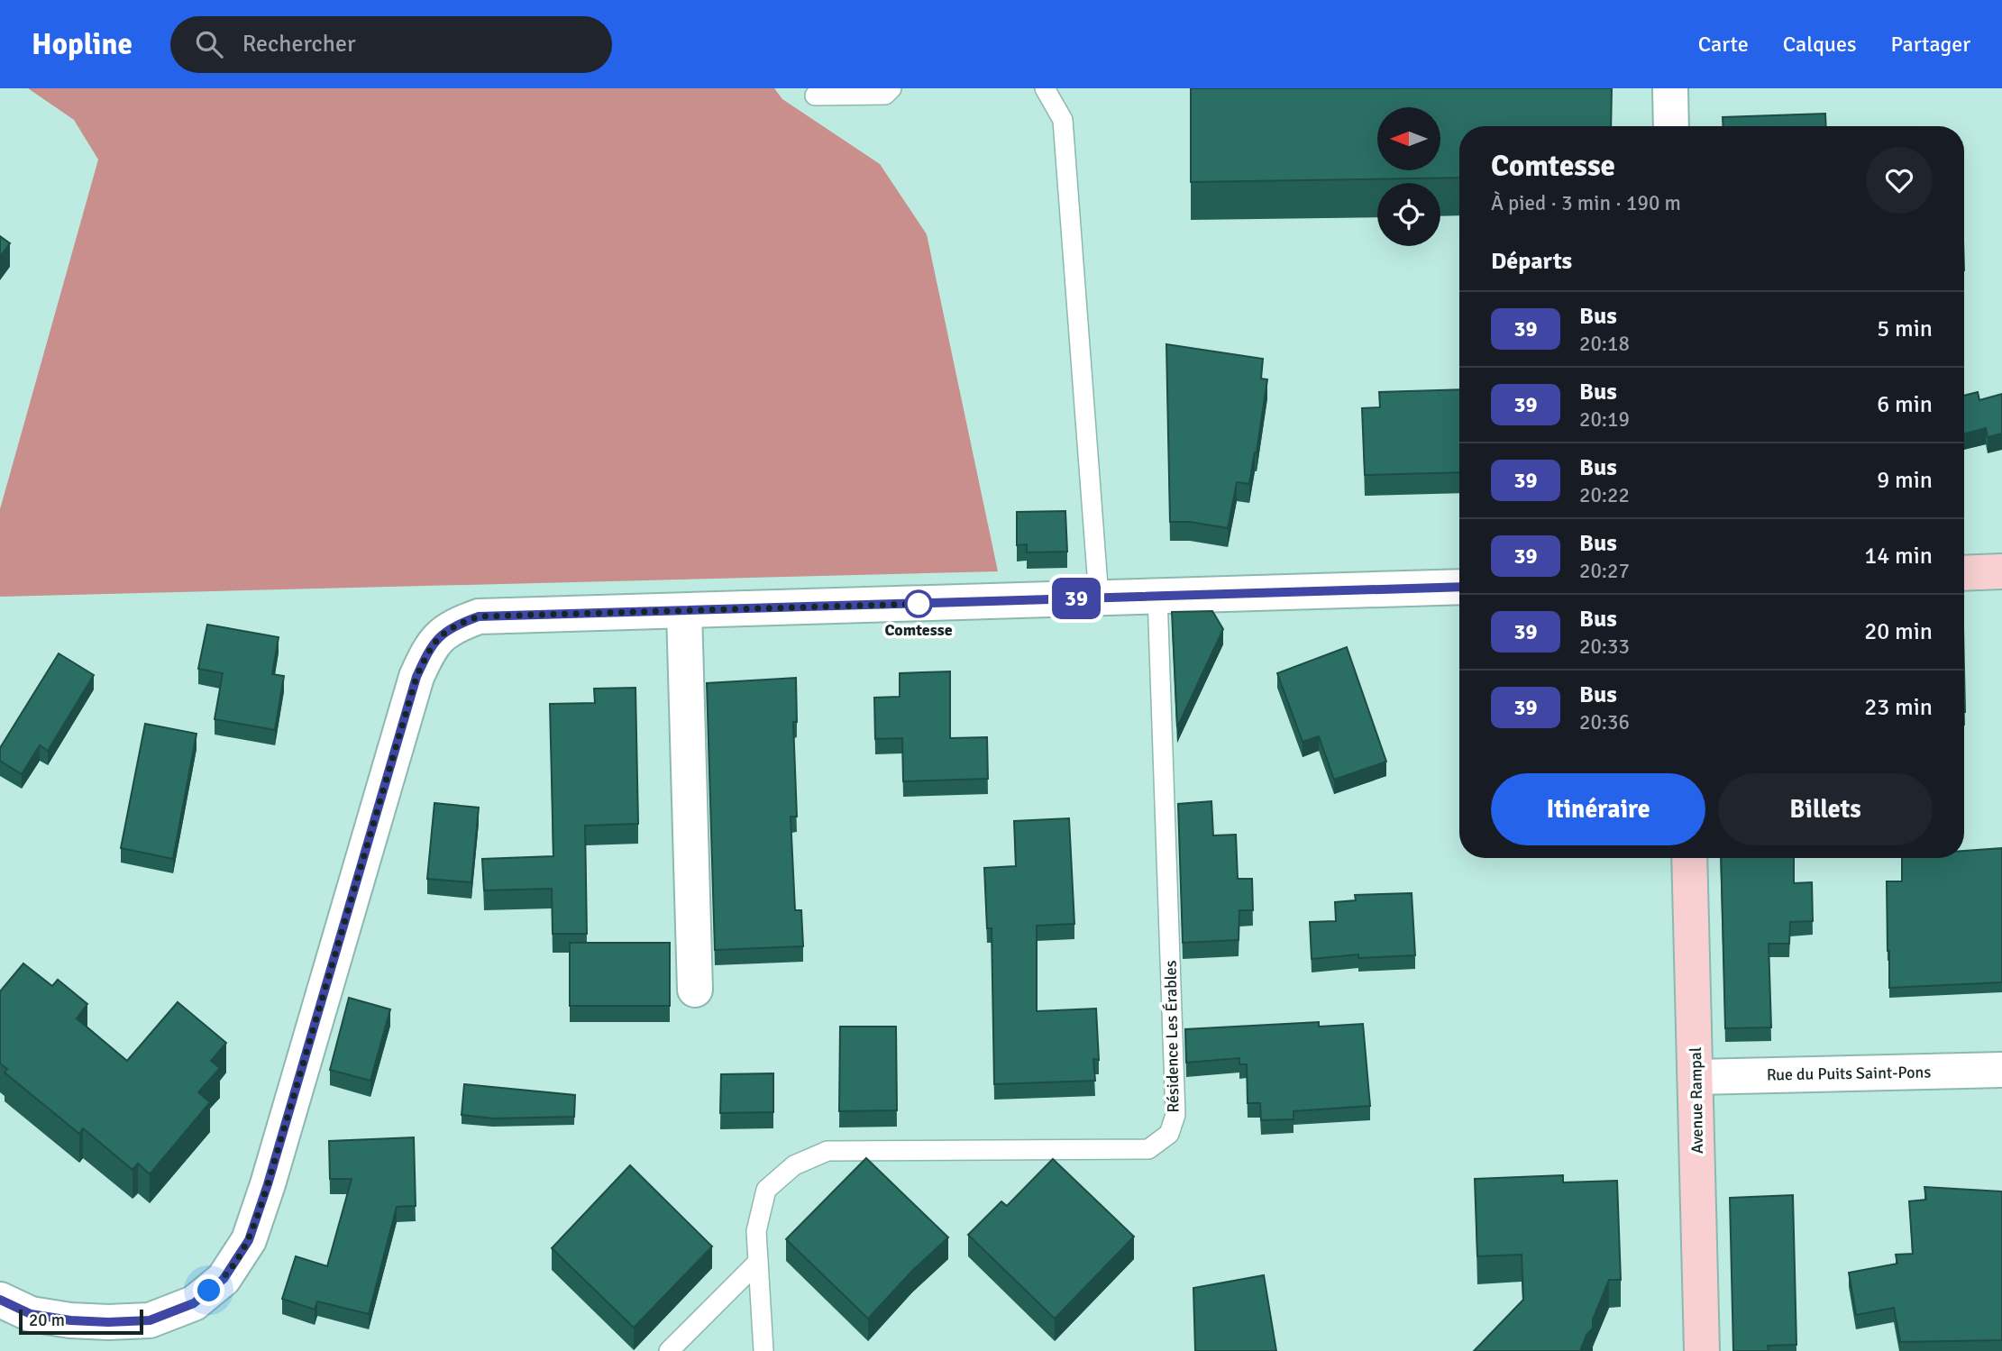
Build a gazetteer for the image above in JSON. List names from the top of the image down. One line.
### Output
{"streets":{"street":["Rue du Puits Saint-Pons","Avenue Rampal"],"lane":["Résidence Les Érables"]},"crossings":[["Rue du Puits Saint-Pons","Avenue Rampal"]],"places":["Comtesse"],"lines":["bus line 39"],"scale_bar":"20 m","north":"left","page":{"header":"Hopline","search":"Rechercher","nav":["Carte","Calques","Partager"],"on_map":"39","heading":[["Comtesse","À pied · 3 min · 190 m"],"Départs"],"list":[{"mark":"39","name":"Bus","note":"20:18","value":"5 min"},{"mark":"39","name":"Bus","note":"20:19","value":"6 min"},{"mark":"39","name":"Bus","note":"20:22","value":"9 min"},{"mark":"39","name":"Bus","note":"20:27","value":"14 min"},{"mark":"39","name":"Bus","note":"20:33","value":"20 min"},{"mark":"39","name":"Bus","note":"20:36","value":"23 min"}],"buttons":["Itinéraire","Billets"],"scale":"20 m"}}
